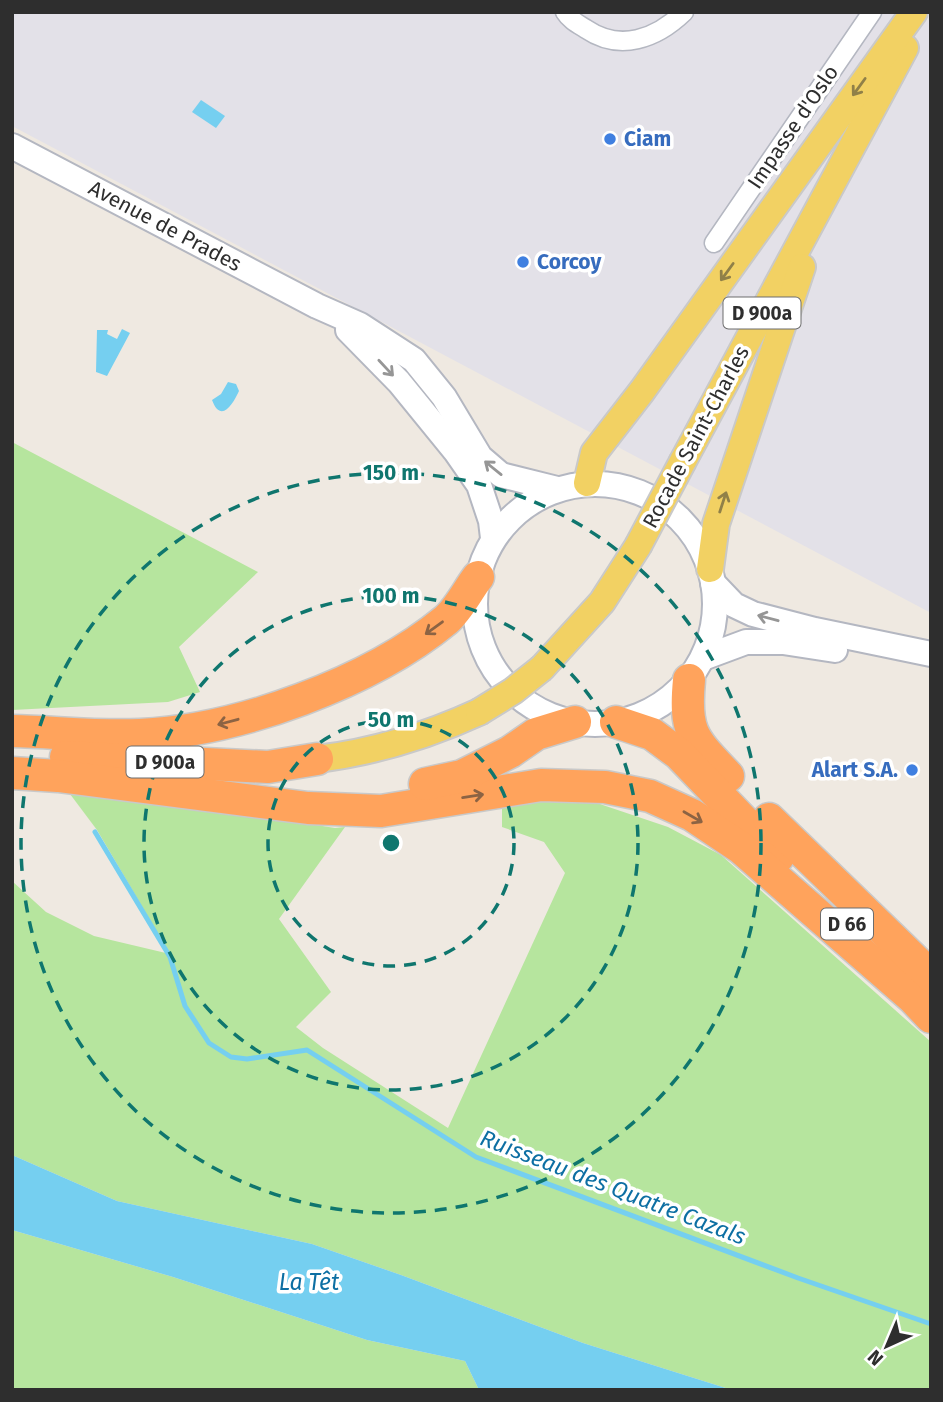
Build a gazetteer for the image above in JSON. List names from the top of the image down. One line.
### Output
{"streets":{"highway":["D 900a","D 66"],"main road":["Avenue de Prades","Rocade Saint-Charles"],"street":["Impasse d'Oslo"]},"crossings":[["Avenue de Prades","D 66"],["D 900a","Rocade Saint-Charles"]],"water":["Ruisseau des Quatre Cazals","La Têt"],"places":["Ciam","Corcoy","Alart S.A."],"north":"bottom left","rings":["150 m","100 m","50 m"]}
